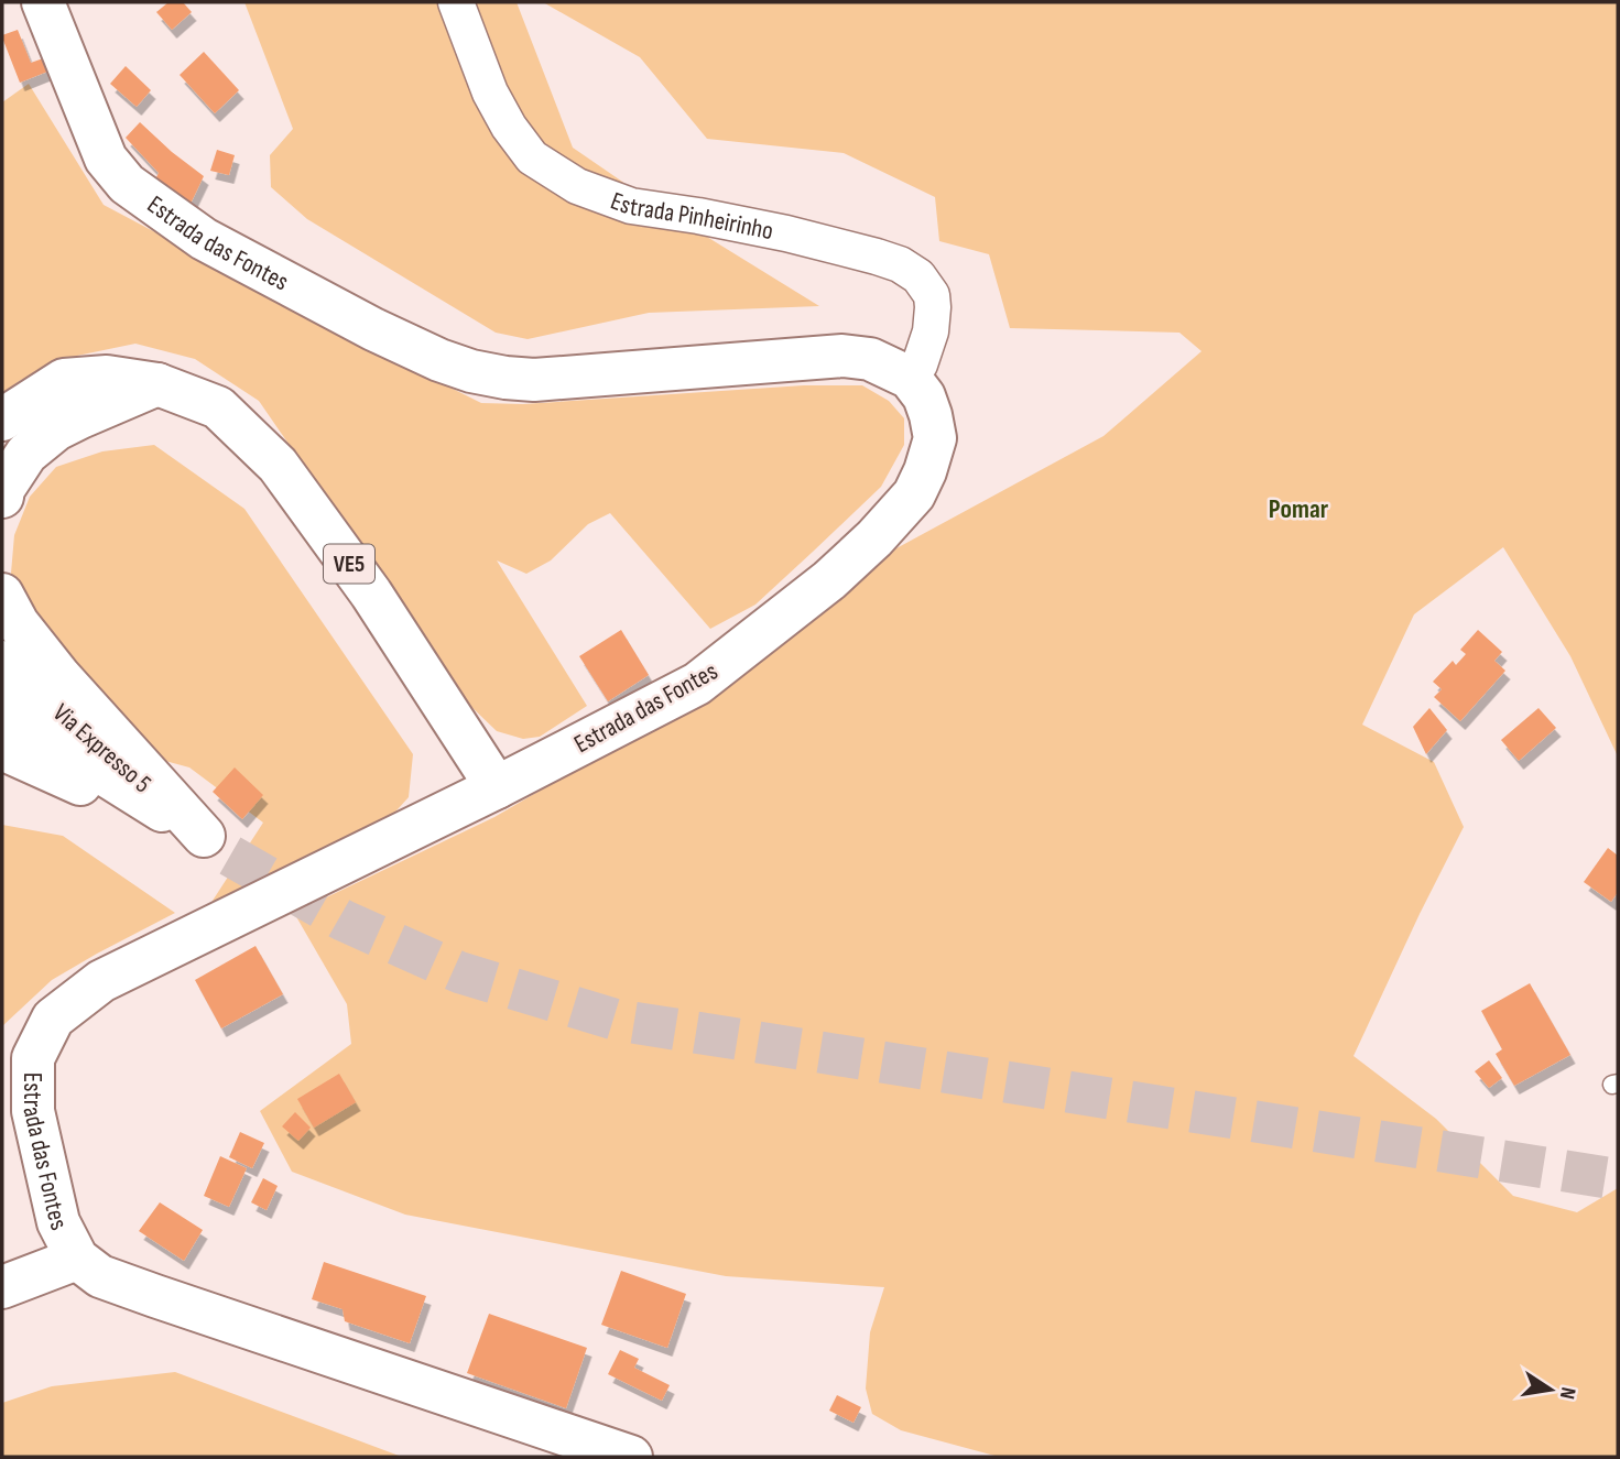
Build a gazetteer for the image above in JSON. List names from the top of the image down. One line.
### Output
{"streets":{"street":["Estrada Pinheirinho","Estrada das Fontes","VE5","Via Expresso 5"]},"crossings":[["Estrada Pinheirinho","Estrada das Fontes"],["Estrada das Fontes","VE5"]],"districts":["Pomar"],"north":"right"}
